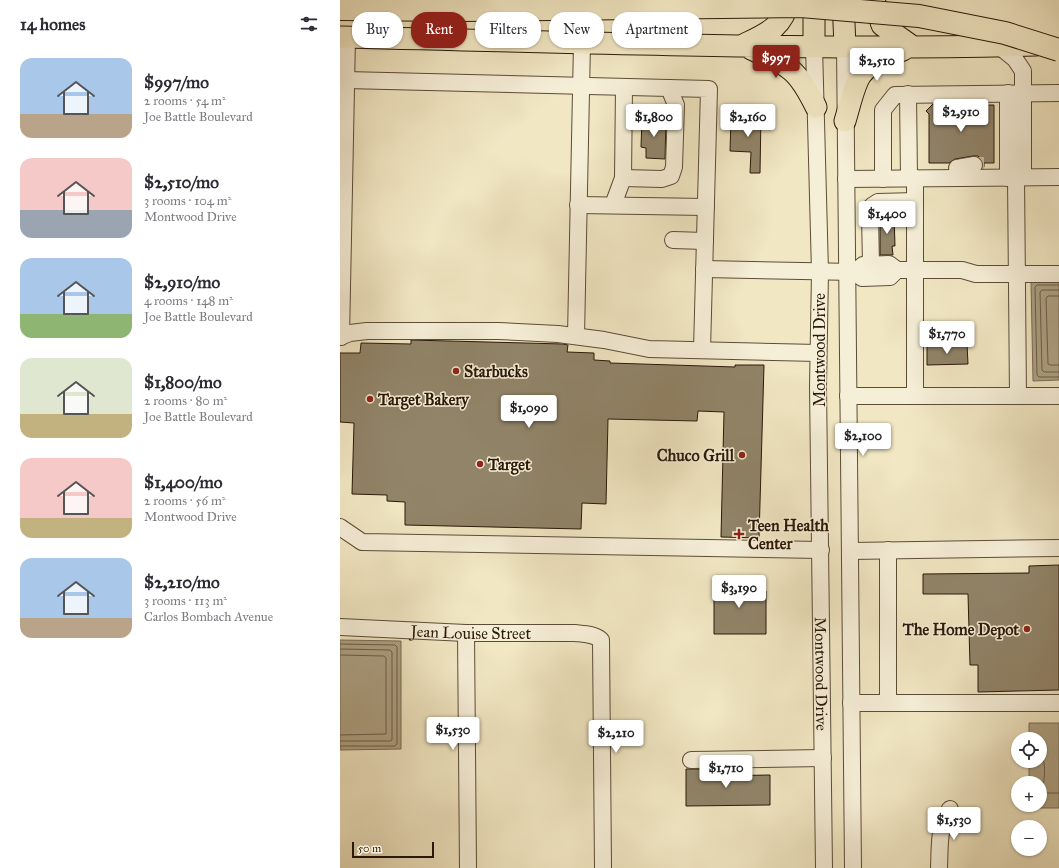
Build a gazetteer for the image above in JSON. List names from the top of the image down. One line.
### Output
{"streets":{"main road":["Montwood Drive"],"street":["Jean Louise Street"]},"places":{"other":["Starbucks","Target Bakery","Chuco Grill","Target","The Home Depot"],"health":["Teen Health Center"]},"scale_bar":"50 m","page":{"heading":"14 homes","chip":["Buy","Rent","Filters","New","Apartment"],"price":["$997","$2,510","$2,910","$1,800","$2,160","$1,400","$1,770","$1,090","$2,100","$3,190","$1,530","$2,210","$1,710","$1,530"],"list":[{"name":"$997/mo","note":"2 rooms · 54 m² · Joe Battle Boulevard"},{"name":"$2,510/mo","note":"3 rooms · 104 m² · Montwood Drive"},{"name":"$2,910/mo","note":"4 rooms · 148 m² · Joe Battle Boulevard"},{"name":"$1,800/mo","note":"2 rooms · 80 m² · Joe Battle Boulevard"},{"name":"$1,400/mo","note":"2 rooms · 56 m² · Montwood Drive"},{"name":"$2,210/mo","note":"3 rooms · 113 m² · Carlos Bombach Avenue"}],"map_buttons":["+","−"],"scale":"50 m"}}
